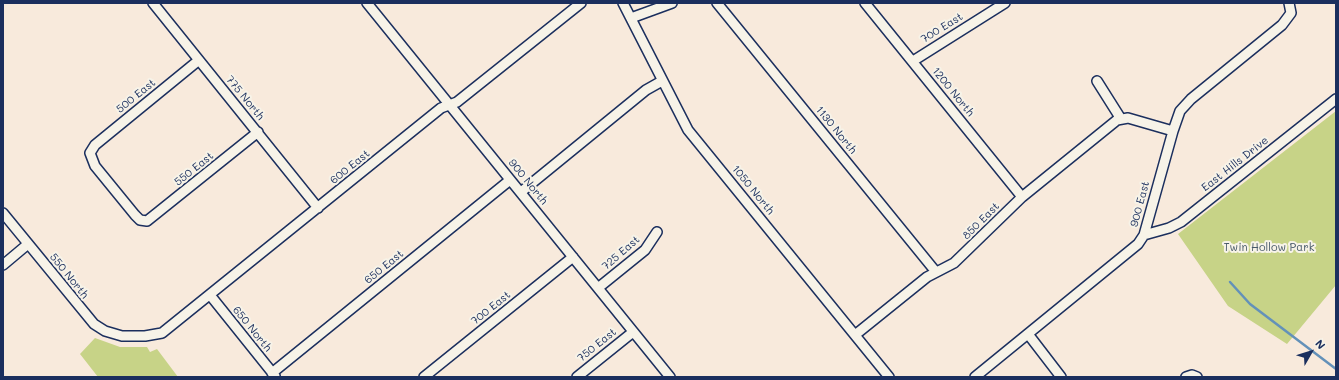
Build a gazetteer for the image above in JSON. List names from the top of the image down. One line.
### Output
{"streets":{"street":["700 East","1200 North","500 East","775 North","1130 North","East Hills Drive","600 East","550 East","900 North","1050 North","900 East","850 East","725 East","650 East","550 North","650 North","750 East"]},"crossings":[["700 East","1200 North"],["700 East","900 North"],["1200 North","850 East"],["500 East","775 North"],["500 East","550 East"],["775 North","600 East"],["775 North","550 East"],["1130 North","850 East"],["East Hills Drive","900 East"],["600 East","900 North"],["600 East","550 North"],["600 East","650 North"],["900 North","725 East"],["900 North","650 East"],["900 North","750 East"],["1050 North","850 East"],["650 East","650 North"]],"parks":["Twin Hollow Park"],"north":"top right"}
